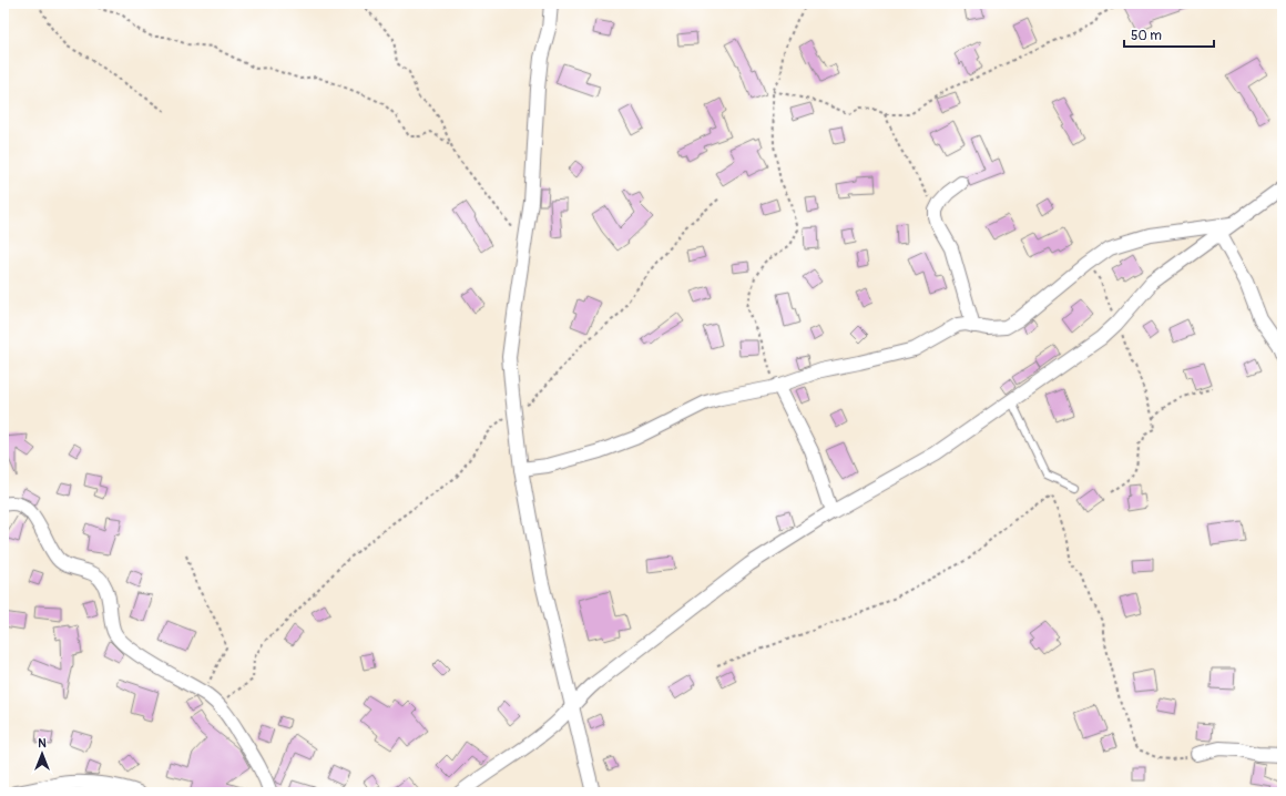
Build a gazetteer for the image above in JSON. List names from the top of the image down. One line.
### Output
{"scale_bar":"50 m","north":"top"}
